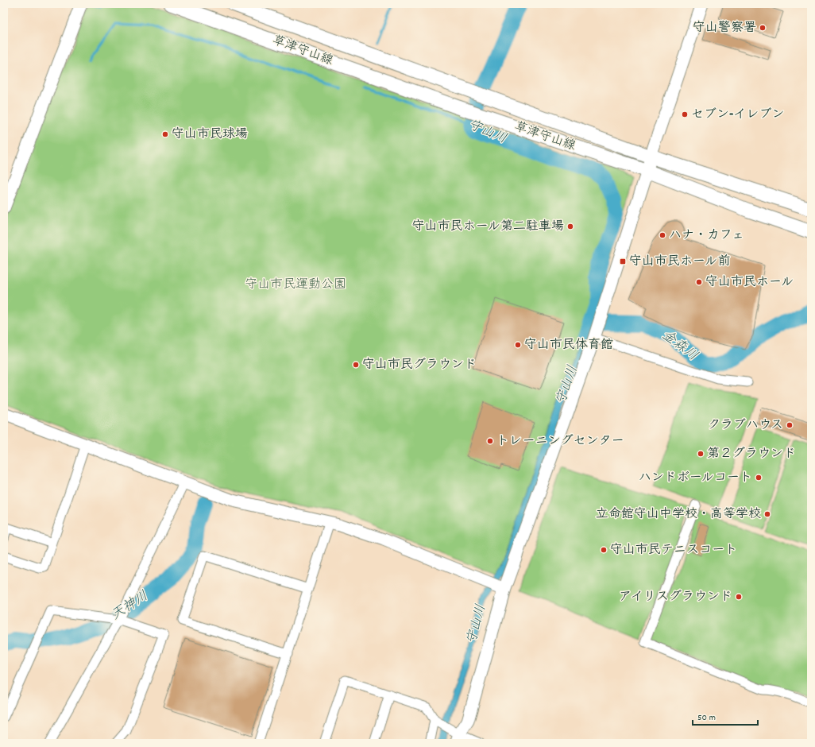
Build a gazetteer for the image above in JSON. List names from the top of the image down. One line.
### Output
{"streets":{"main road":["草津守山線"]},"water":["守山川","金森川","天神川"],"parks":["守山市民運動公園"],"places":{"other":["守山警察署","セブン-イレブン","守山市民球場","守山市民ホール第二駐車場","ハナ・カフェ","守山市民ホール","守山市民体育館","守山市民グラウンド","クラブハウス","トレーニングセンター","第２グラウンド","ハンドボールコート","立命館守山中学校・高等学校","守山市民テニスコート","アイリスグラウンド"],"transit":["守山市民ホール前"]},"scale_bar":"50 m"}
